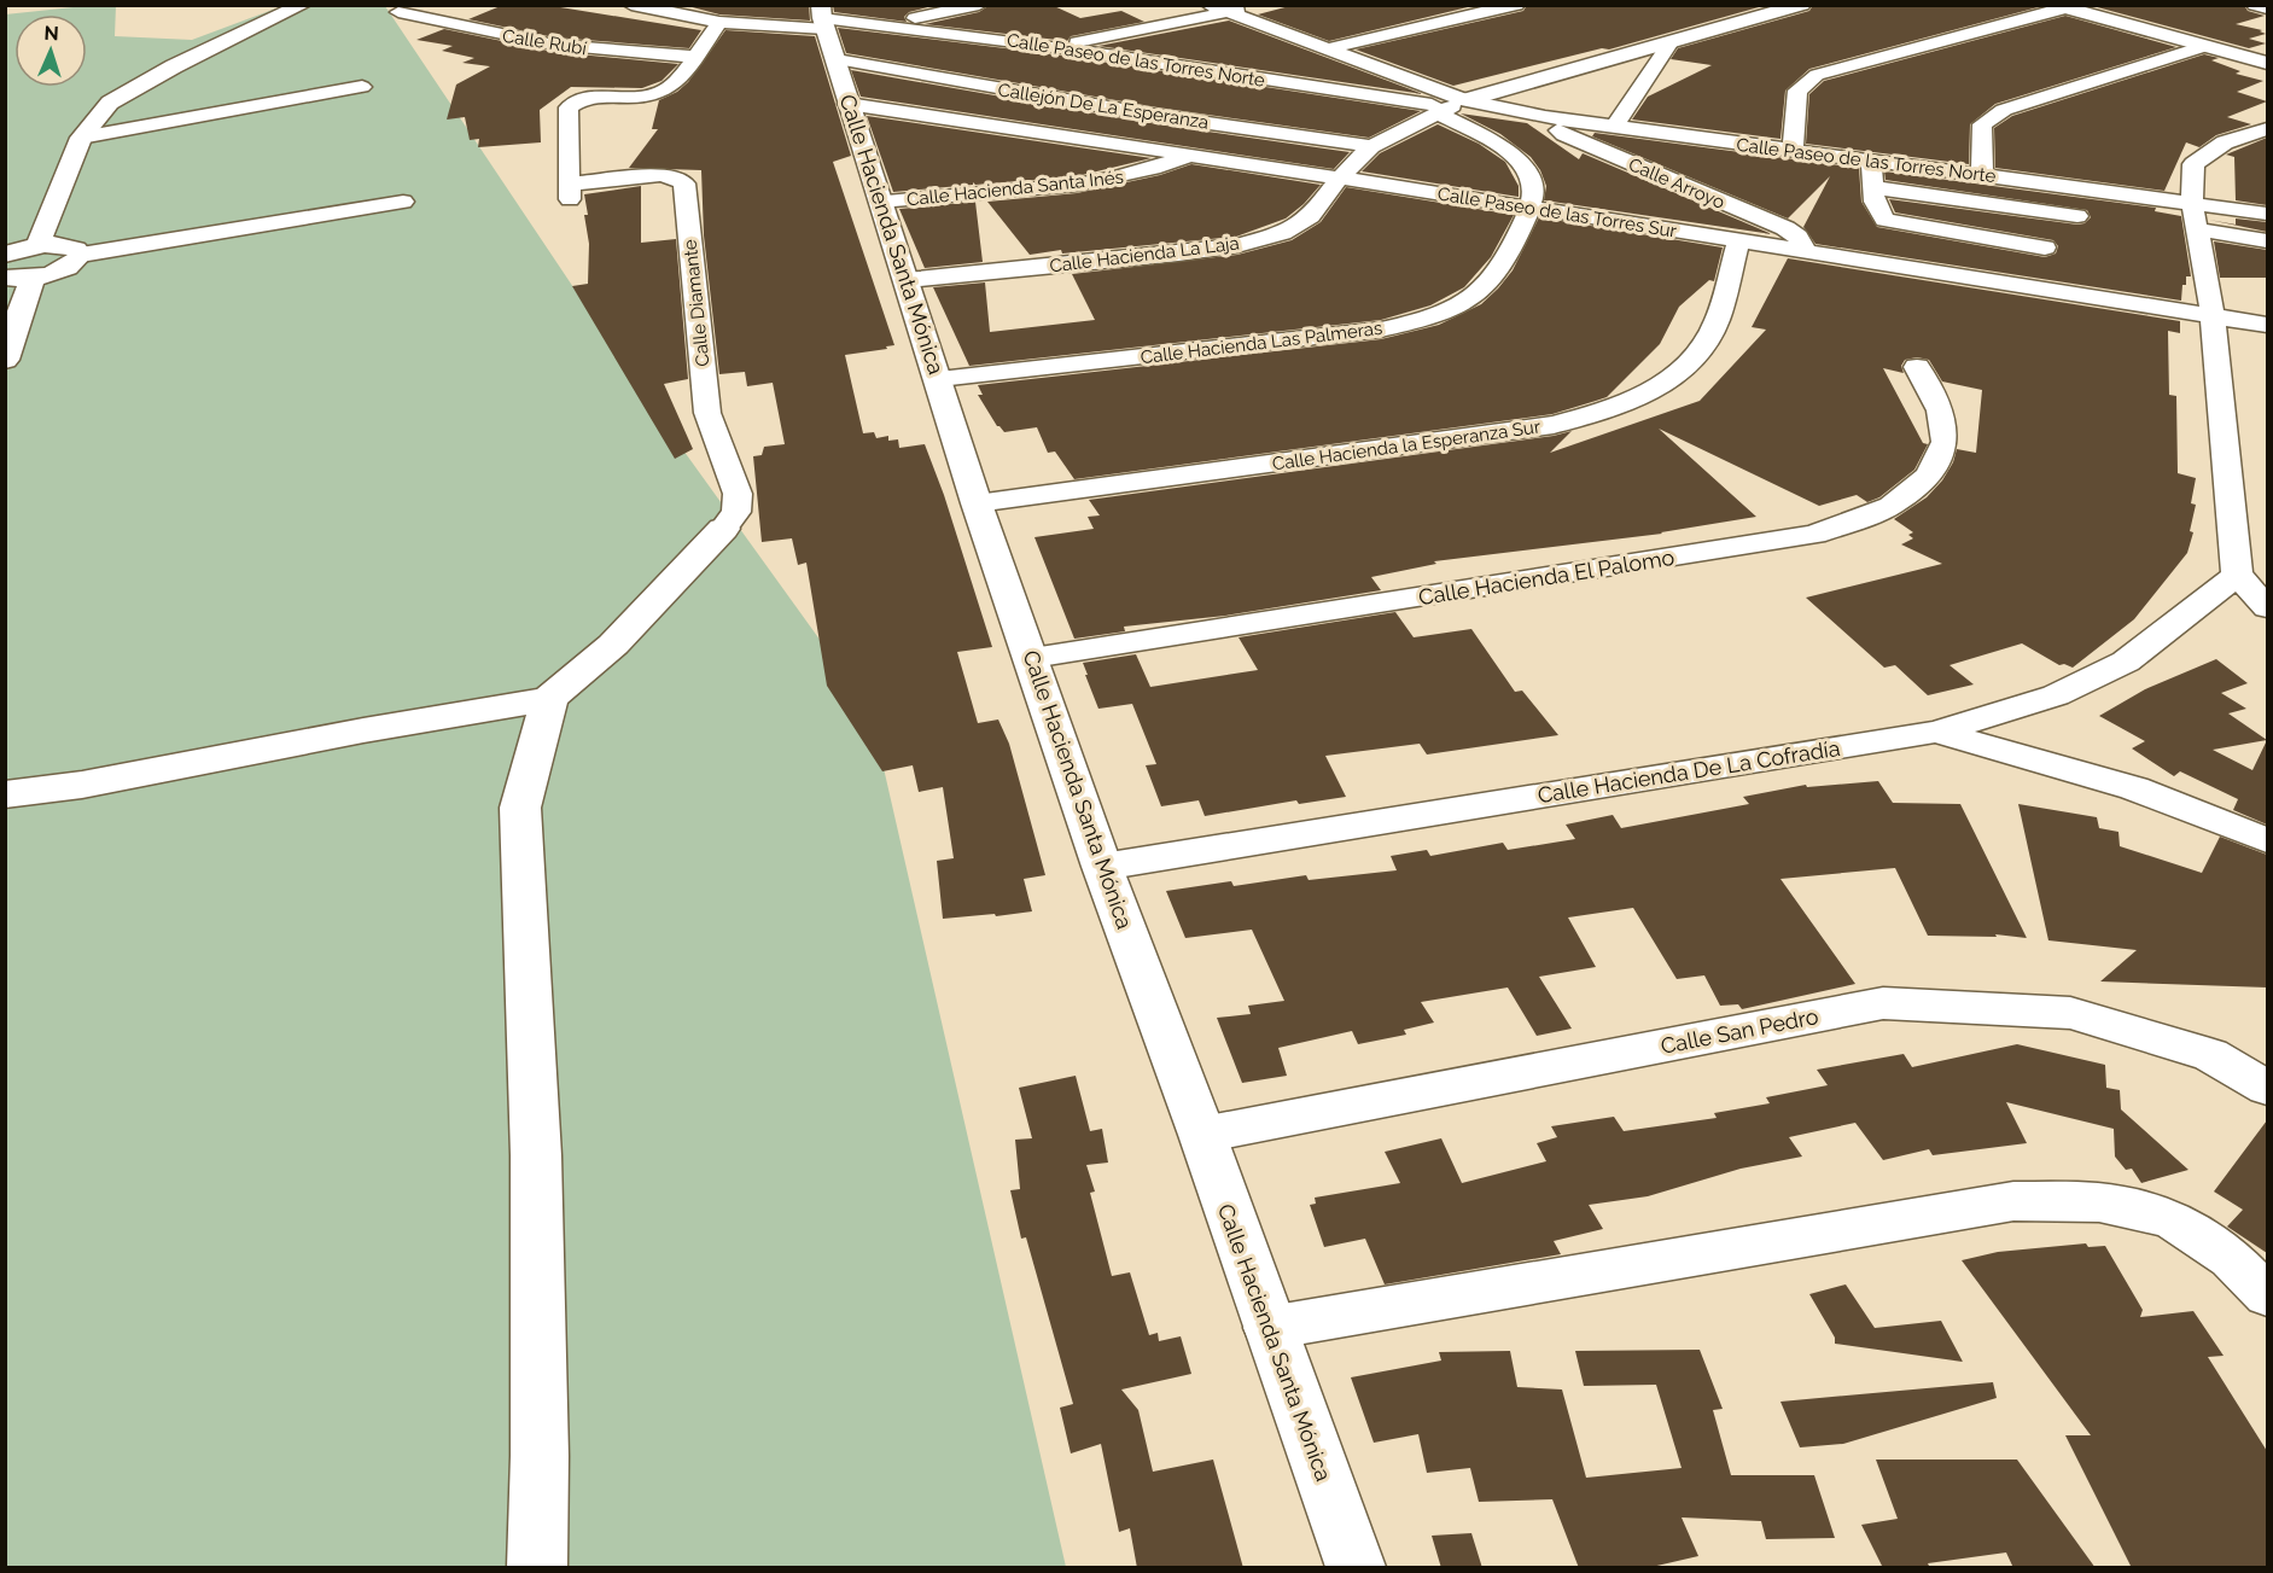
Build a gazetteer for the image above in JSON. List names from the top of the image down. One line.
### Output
{"streets":{"street":["Calle Rubí","Calle Paseo de las Torres Norte","Callejón De La Esperanza","Calle Arroyo","Calle Hacienda Santa Inés","Calle Paseo de las Torres Sur","Calle Hacienda Santa Mónica","Calle Hacienda La Laja","Calle Diamante","Calle Hacienda Las Palmeras","Calle Hacienda la Esperanza Sur","Calle Hacienda El Palomo","Calle Hacienda De La Cofradía","Calle San Pedro"]},"crossings":[["Calle Rubí","Calle Diamante"],["Calle Paseo de las Torres Norte","Callejón De La Esperanza"],["Calle Paseo de las Torres Norte","Calle Arroyo"],["Calle Paseo de las Torres Norte","Calle Hacienda Santa Mónica"],["Calle Paseo de las Torres Norte","Calle Hacienda La Laja"],["Callejón De La Esperanza","Calle Hacienda Santa Mónica"],["Callejón De La Esperanza","Calle Hacienda La Laja"],["Calle Arroyo","Calle Paseo de las Torres Sur"],["Calle Hacienda Santa Inés","Calle Paseo de las Torres Sur"],["Calle Hacienda Santa Inés","Calle Hacienda Santa Mónica"],["Calle Paseo de las Torres Sur","Calle Hacienda Santa Mónica"],["Calle Paseo de las Torres Sur","Calle Hacienda La Laja"],["Calle Paseo de las Torres Sur","Calle Hacienda Las Palmeras"],["Calle Paseo de las Torres Sur","Calle Hacienda la Esperanza Sur"],["Calle Hacienda Santa Mónica","Calle Hacienda La Laja"],["Calle Hacienda Santa Mónica","Calle Hacienda Las Palmeras"],["Calle Hacienda Santa Mónica","Calle Hacienda la Esperanza Sur"],["Calle Hacienda Santa Mónica","Calle Hacienda El Palomo"],["Calle Hacienda Santa Mónica","Calle Hacienda De La Cofradía"],["Calle Hacienda Santa Mónica","Calle San Pedro"]],"north":"top"}
